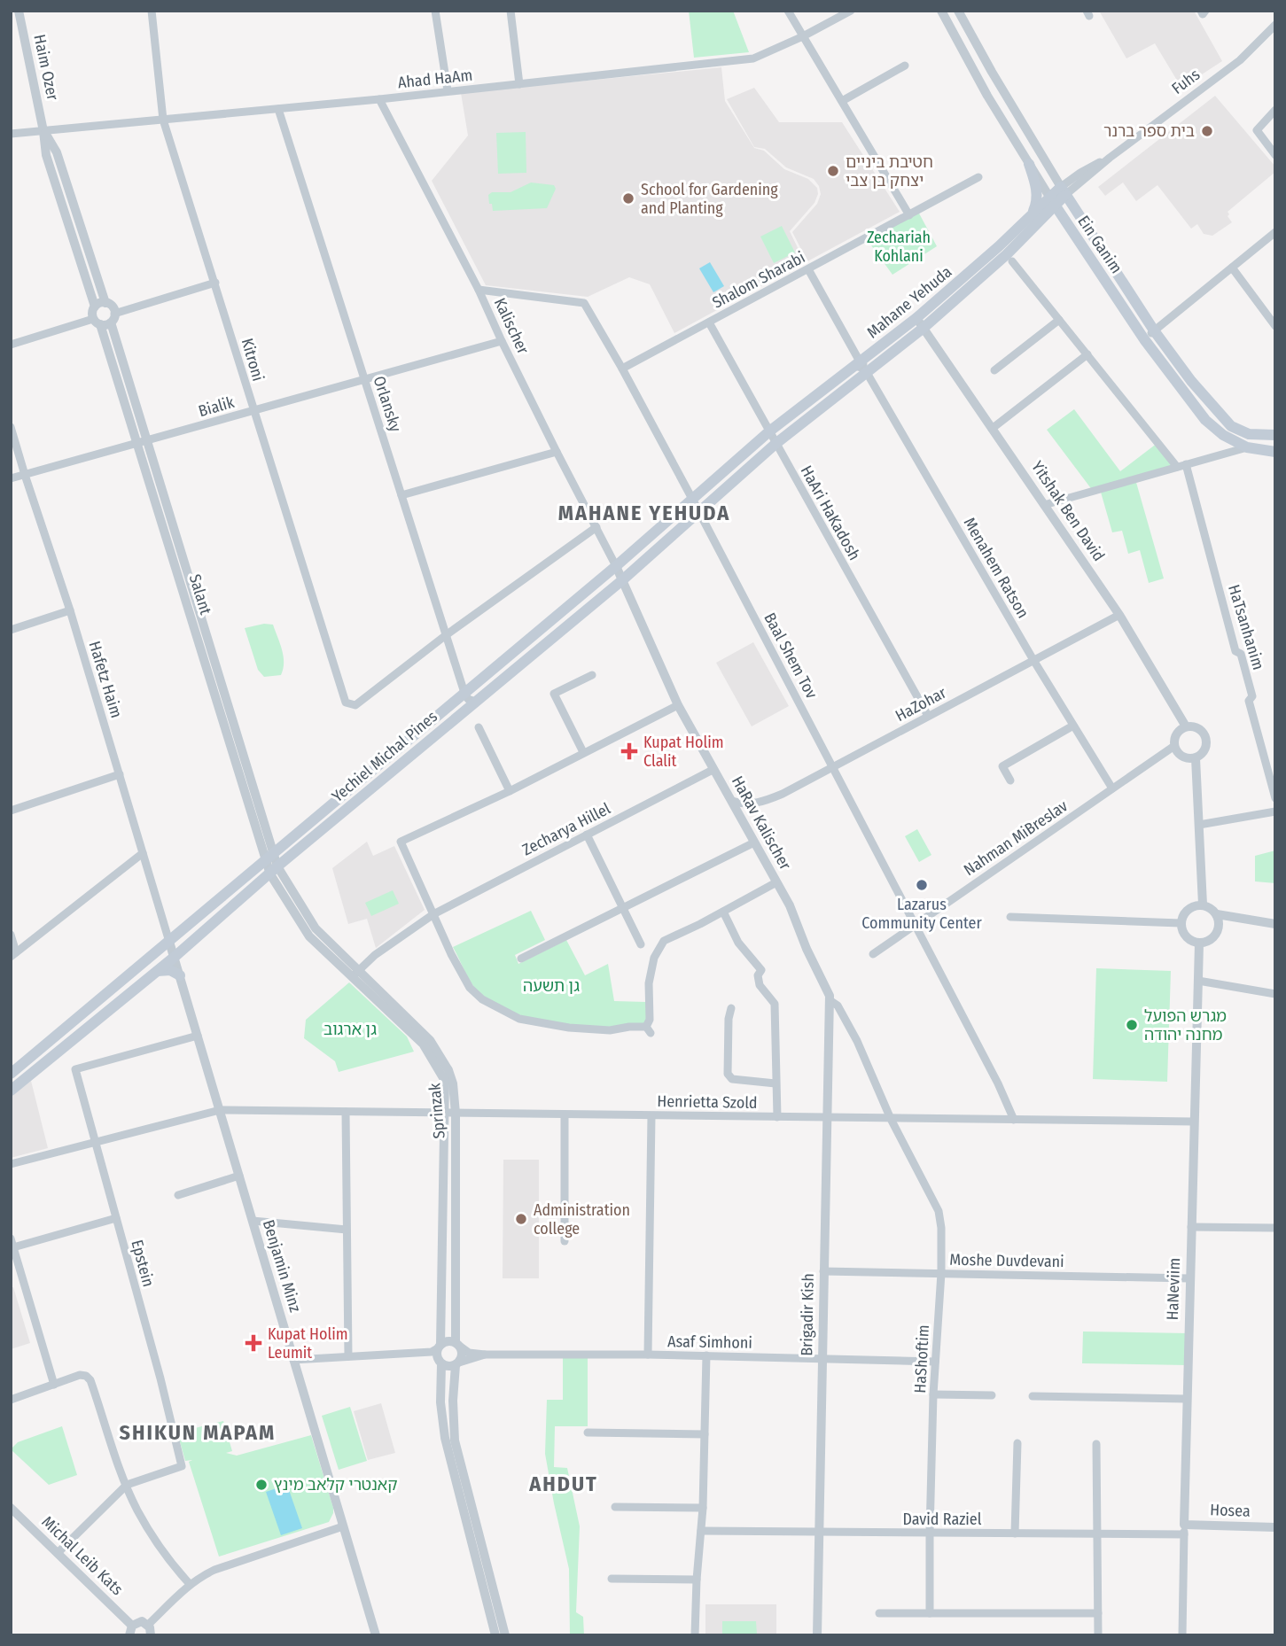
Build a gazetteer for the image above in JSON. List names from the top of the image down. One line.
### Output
{"streets":{"main road":["Fuhs","Ein Ganim","Mahane Yehuda","Yechiel Michal Pines"],"street":["Haim Ozer","Ahad HaAm","Shalom Sharabi","Kalischer","Kitroni","Orlansky","Bialik","Yitshak Ben David","HaAri HaKadosh","Menahem Ratson","Salant","HaTsanhanim","Baal Shem Tov","Hafetz Haim","HaZohar","HaRav Kalischer","Zecharya Hillel","Nahman MiBreslav","Henrietta Szold","Sprinzak","Moshe Duvdevani","Epstein","Benjamin Minz","HaNeviim","Brigadir Kish","Asaf Simhoni","HaShoftim","Hosea","David Raziel","Michal Leib Kats"]},"crossings":[["Haim Ozer","Ahad HaAm"],["Ahad HaAm","Kalischer"],["Ahad HaAm","Kitroni"],["Ahad HaAm","Orlansky"],["Fuhs","Ein Ganim"],["Fuhs","Mahane Yehuda"],["Ein Ganim","Mahane Yehuda"],["Shalom Sharabi","HaAri HaKadosh"],["Shalom Sharabi","Menahem Ratson"],["Shalom Sharabi","Baal Shem Tov"],["Mahane Yehuda","Yitshak Ben David"],["Mahane Yehuda","HaAri HaKadosh"],["Mahane Yehuda","Menahem Ratson"],["Mahane Yehuda","Yechiel Michal Pines"],["Kalischer","Bialik"],["Kalischer","Baal Shem Tov"],["Kalischer","Yechiel Michal Pines"],["Kalischer","HaRav Kalischer"],["Kitroni","Orlansky"],["Kitroni","Bialik"],["Orlansky","Bialik"],["Orlansky","Yechiel Michal Pines"],["Bialik","Salant"],["Bialik","Hafetz Haim"],["Yitshak Ben David","HaZohar"],["Yitshak Ben David","Nahman MiBreslav"],["HaAri HaKadosh","HaZohar"],["HaAri HaKadosh","Yechiel Michal Pines"],["Menahem Ratson","HaZohar"],["Menahem Ratson","Nahman MiBreslav"],["Salant","Yechiel Michal Pines"],["Salant","Sprinzak"],["Baal Shem Tov","HaZohar"],["Baal Shem Tov","Yechiel Michal Pines"],["Baal Shem Tov","Nahman MiBreslav"],["Baal Shem Tov","Henrietta Szold"],["Hafetz Haim","Yechiel Michal Pines"],["Hafetz Haim","Benjamin Minz"],["HaZohar","HaRav Kalischer"],["Yechiel Michal Pines","HaRav Kalischer"],["Yechiel Michal Pines","Sprinzak"],["Yechiel Michal Pines","Benjamin Minz"],["HaRav Kalischer","Zecharya Hillel"],["HaRav Kalischer","Brigadir Kish"],["Zecharya Hillel","Sprinzak"],["Henrietta Szold","Sprinzak"],["Henrietta Szold","Epstein"],["Henrietta Szold","Benjamin Minz"],["Henrietta Szold","HaNeviim"],["Henrietta Szold","Brigadir Kish"],["Henrietta Szold","HaShoftim"],["Sprinzak","Asaf Simhoni"],["Moshe Duvdevani","HaNeviim"],["Moshe Duvdevani","Brigadir Kish"],["Moshe Duvdevani","HaShoftim"],["Epstein","Benjamin Minz"],["HaNeviim","Hosea"],["HaNeviim","David Raziel"],["Brigadir Kish","Asaf Simhoni"],["Brigadir Kish","David Raziel"],["Asaf Simhoni","HaShoftim"],["HaShoftim","David Raziel"],["Hosea","David Raziel"]],"districts":["MAHANE YEHUDA","SHIKUN MAPAM","AHDUT"],"parks":["Zechariah Kohlani","גן תשעה","גן ארגוב"],"places":{"other":["בית ספר ברנר","חטיבת ביניים יצחק בן צבי","School for Gardening and Planting","Lazarus Community Center","מגרש הפועל מחנה יהודה","Administration college","קאנטרי קלאב מינץ"],"health":["Kupat Holim Clalit","Kupat Holim Leumit"]}}
